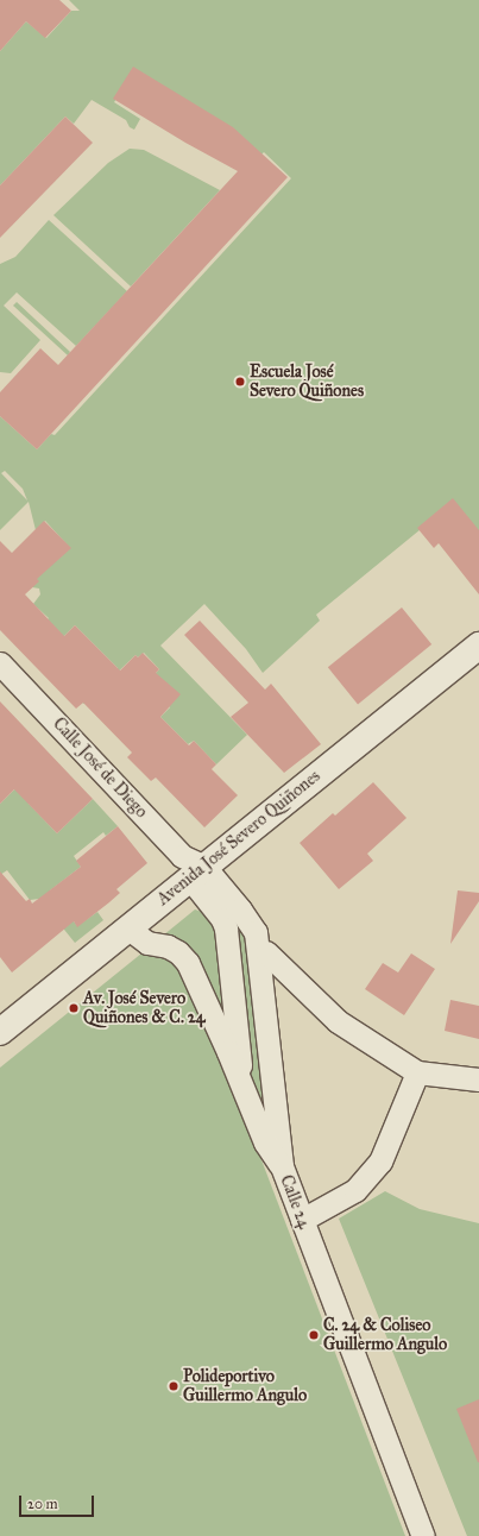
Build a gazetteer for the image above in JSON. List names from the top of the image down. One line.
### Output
{"streets":{"street":["Calle José de Diego","Avenida José Severo Quiñones","Calle 24"]},"crossings":[["Calle José de Diego","Avenida José Severo Quiñones"],["Calle José de Diego","Calle 24"],["Avenida José Severo Quiñones","Calle 24"]],"places":["Escuela José Severo Quiñones","Av. José Severo Quiñones & C. 24","C. 24 & Coliseo Guillermo Angulo","Polideportivo Guillermo Angulo"],"scale_bar":"20 m"}
